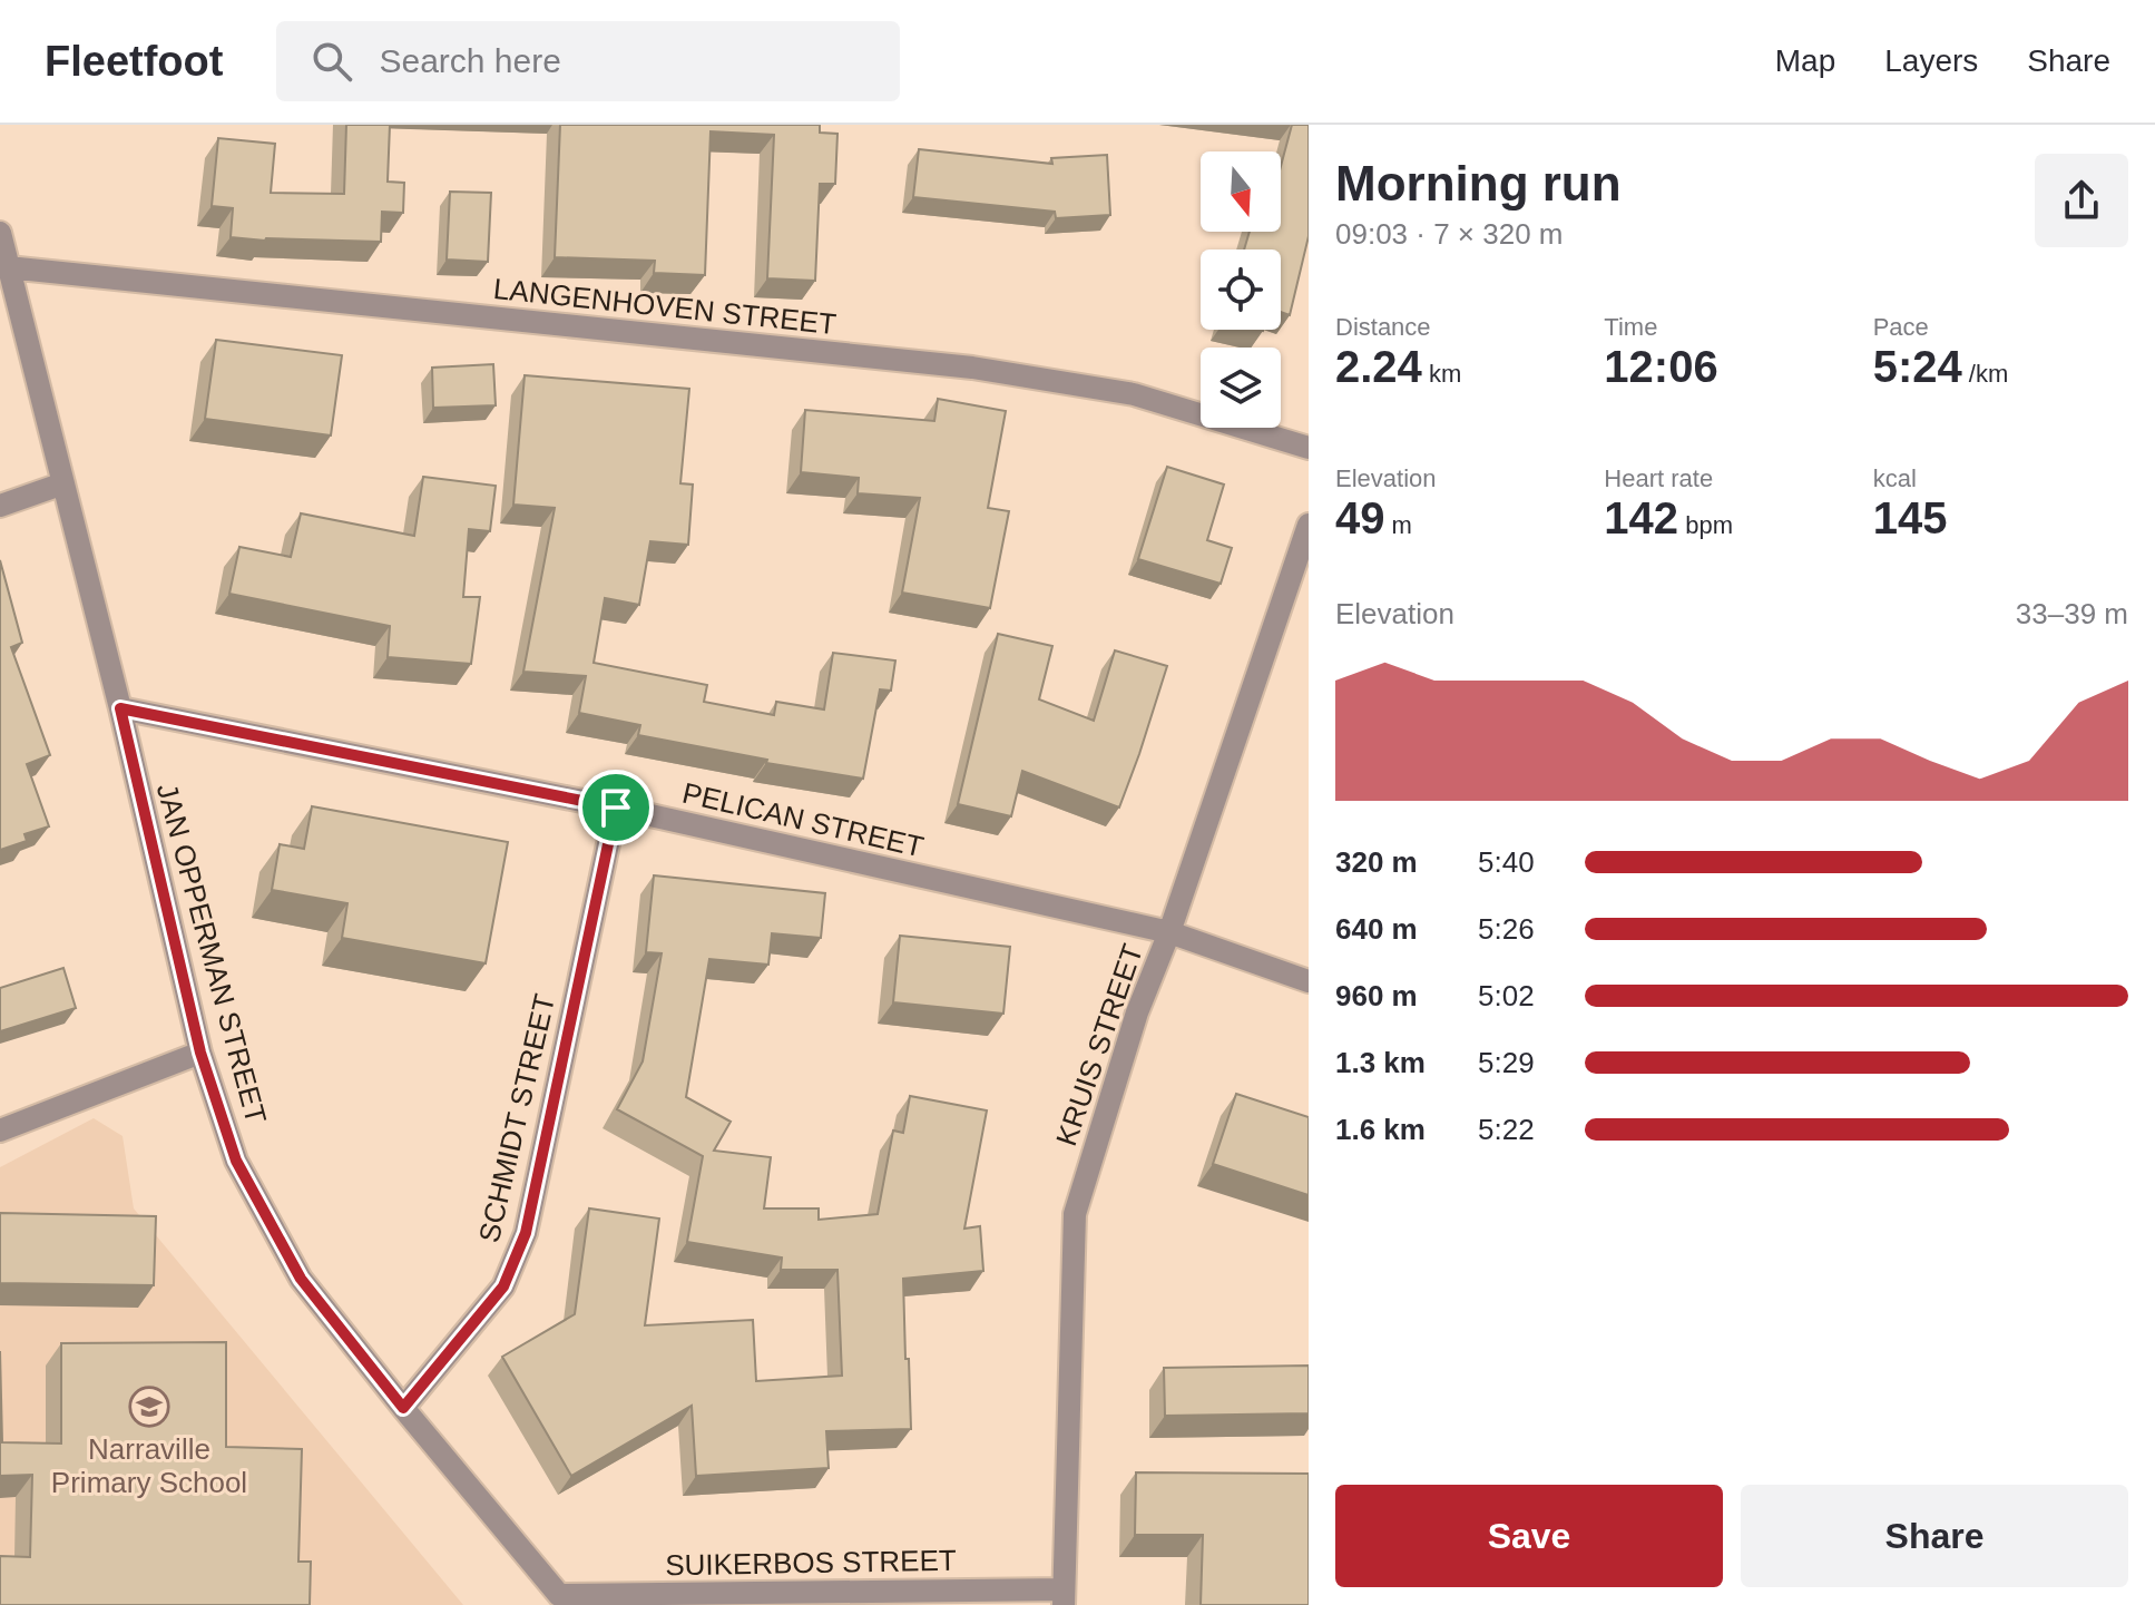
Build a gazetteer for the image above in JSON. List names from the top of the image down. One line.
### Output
{"streets":{"street":["LANGENHOVEN STREET","PELICAN STREET","JAN OPPERMAN STREET","KRUIS STREET","SCHMIDT STREET","SUIKERBOS STREET"]},"crossings":[["LANGENHOVEN STREET","JAN OPPERMAN STREET"],["PELICAN STREET","JAN OPPERMAN STREET"],["PELICAN STREET","KRUIS STREET"],["PELICAN STREET","SCHMIDT STREET"],["JAN OPPERMAN STREET","SCHMIDT STREET"],["JAN OPPERMAN STREET","SUIKERBOS STREET"],["KRUIS STREET","SUIKERBOS STREET"]],"places":{"school or university":["Narraville Primary School"]},"north":"bottom","page":{"header":"Fleetfoot","search":"Search here","nav":["Map","Layers","Share"],"heading":["Morning run","09:03 · 7 × 320 m"],"stats":[["Distance","2.24 km"],["Time","12:06"],["Pace","5:24 /km"],["Elevation","49 m"],["Heart rate","142 bpm"],["kcal","145"]],"chart":["Elevation","33–39 m"],"list":[{"name":"320 m","note":"5:40"},{"name":"640 m","note":"5:26"},{"name":"960 m","note":"5:02"},{"name":"1.3 km","note":"5:29"},{"name":"1.6 km","note":"5:22"}],"buttons":["Save","Share"]}}
